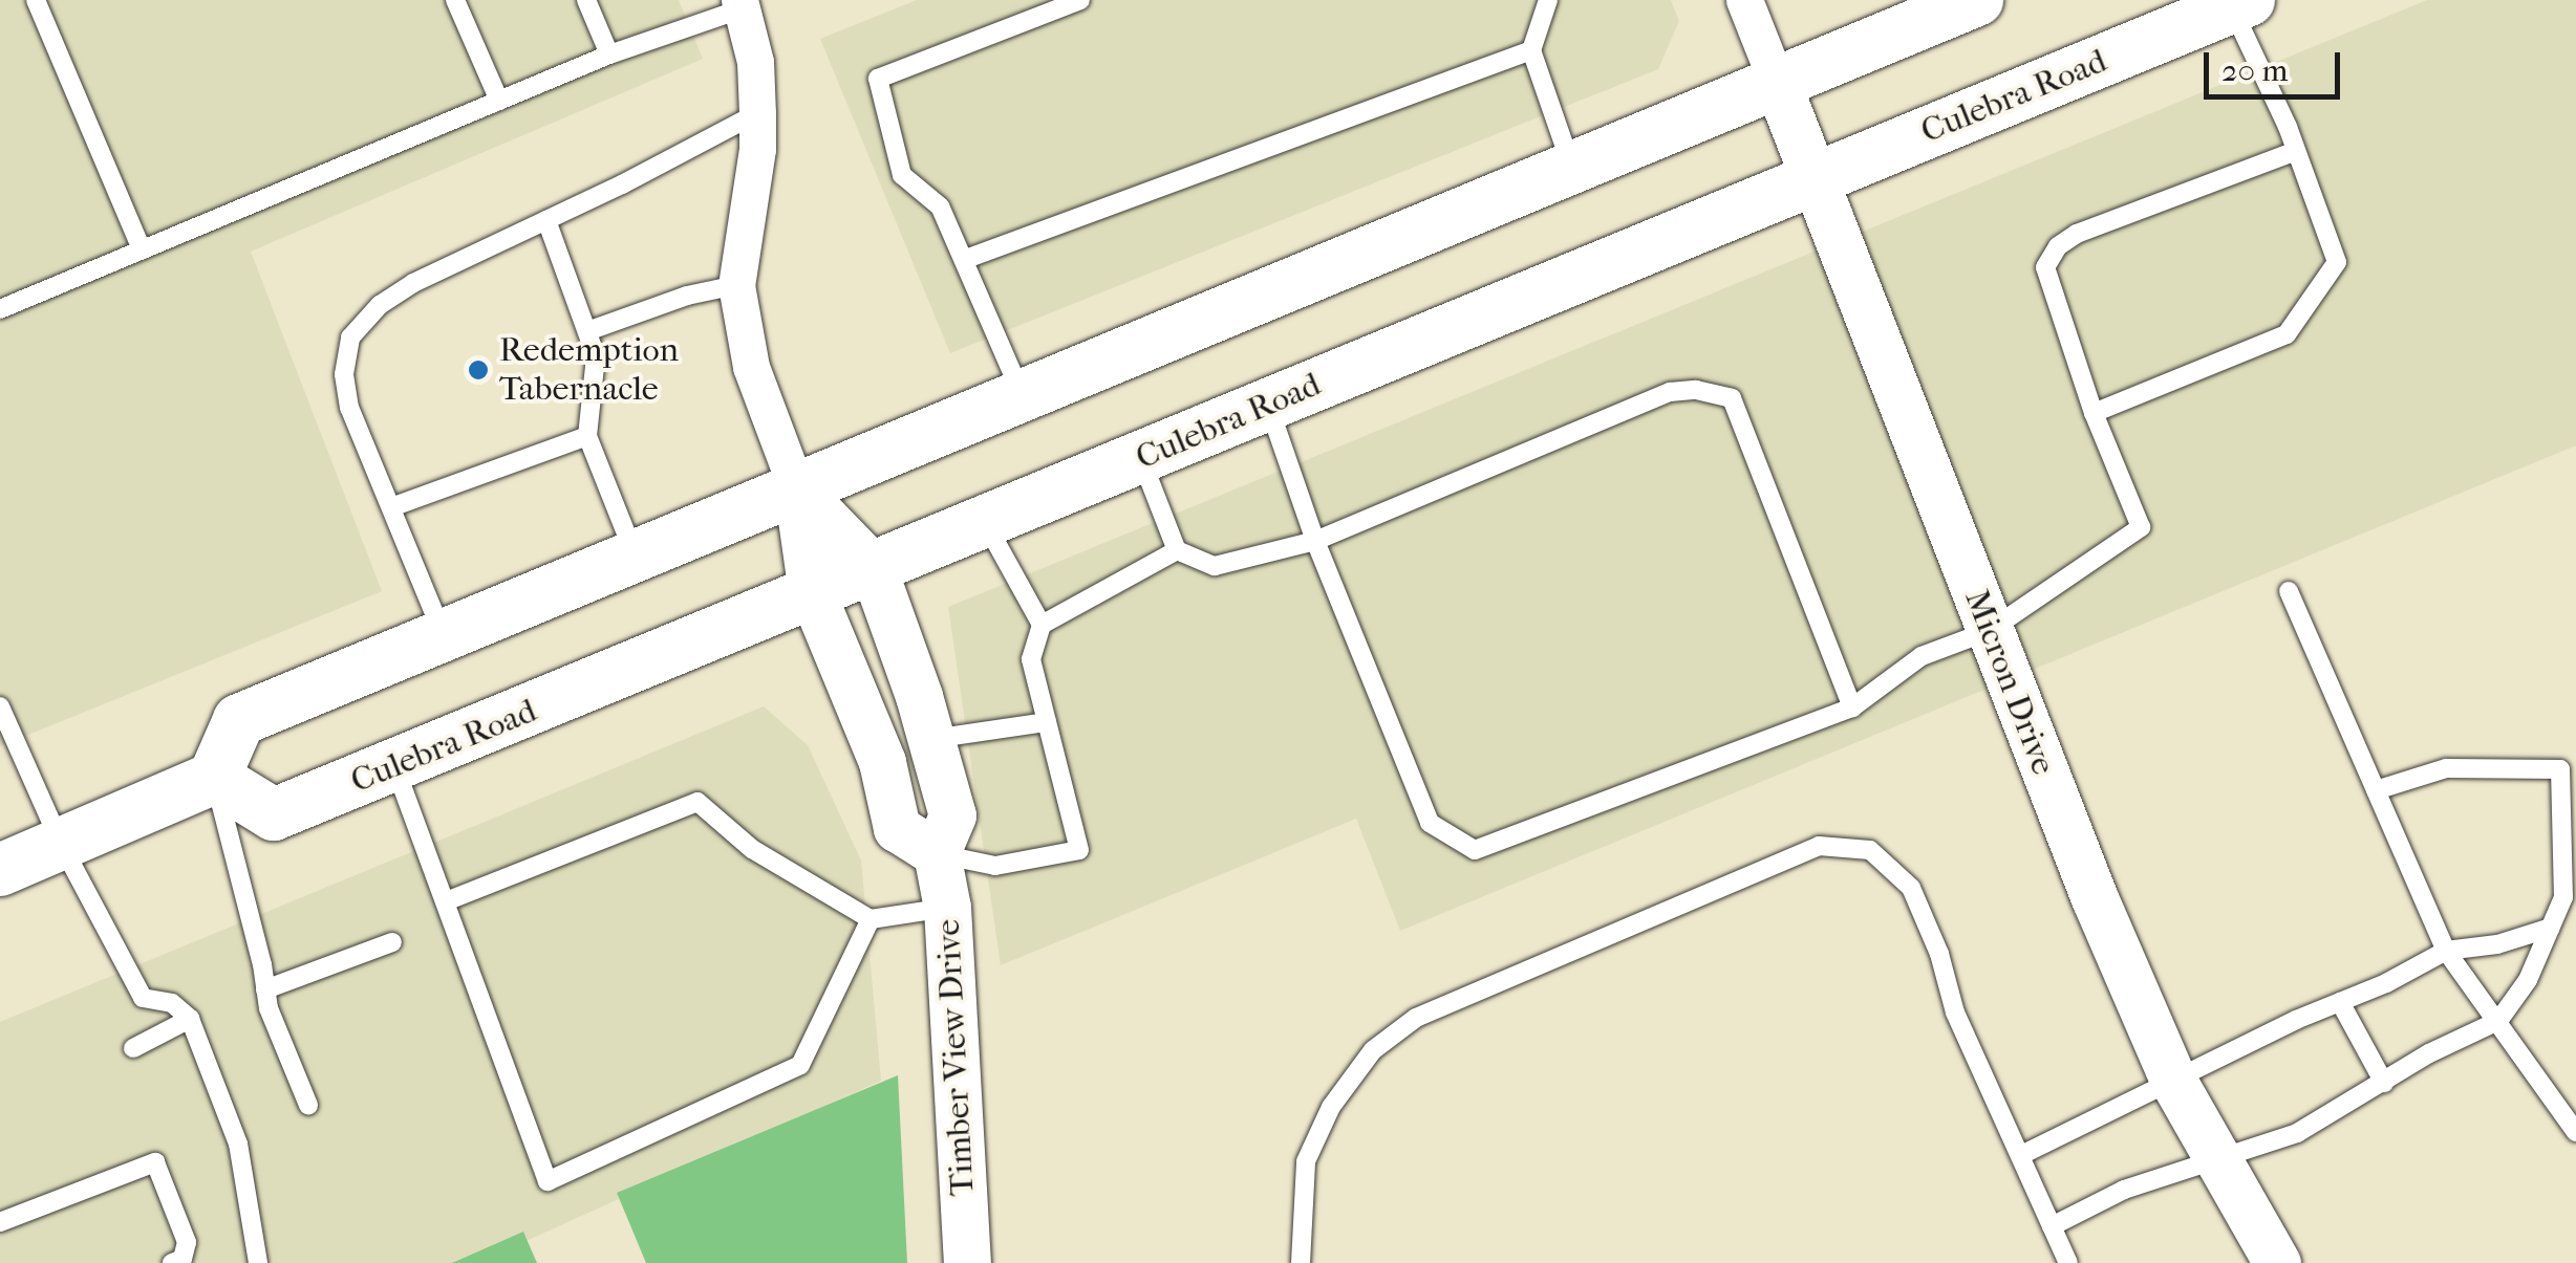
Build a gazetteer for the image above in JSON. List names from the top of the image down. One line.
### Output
{"streets":{"main road":["Culebra Road"],"street":["Micron Drive","Timber View Drive"]},"crossings":[["Culebra Road","Micron Drive"],["Culebra Road","Timber View Drive"]],"places":["Redemption Tabernacle"],"scale_bar":"20 m"}
